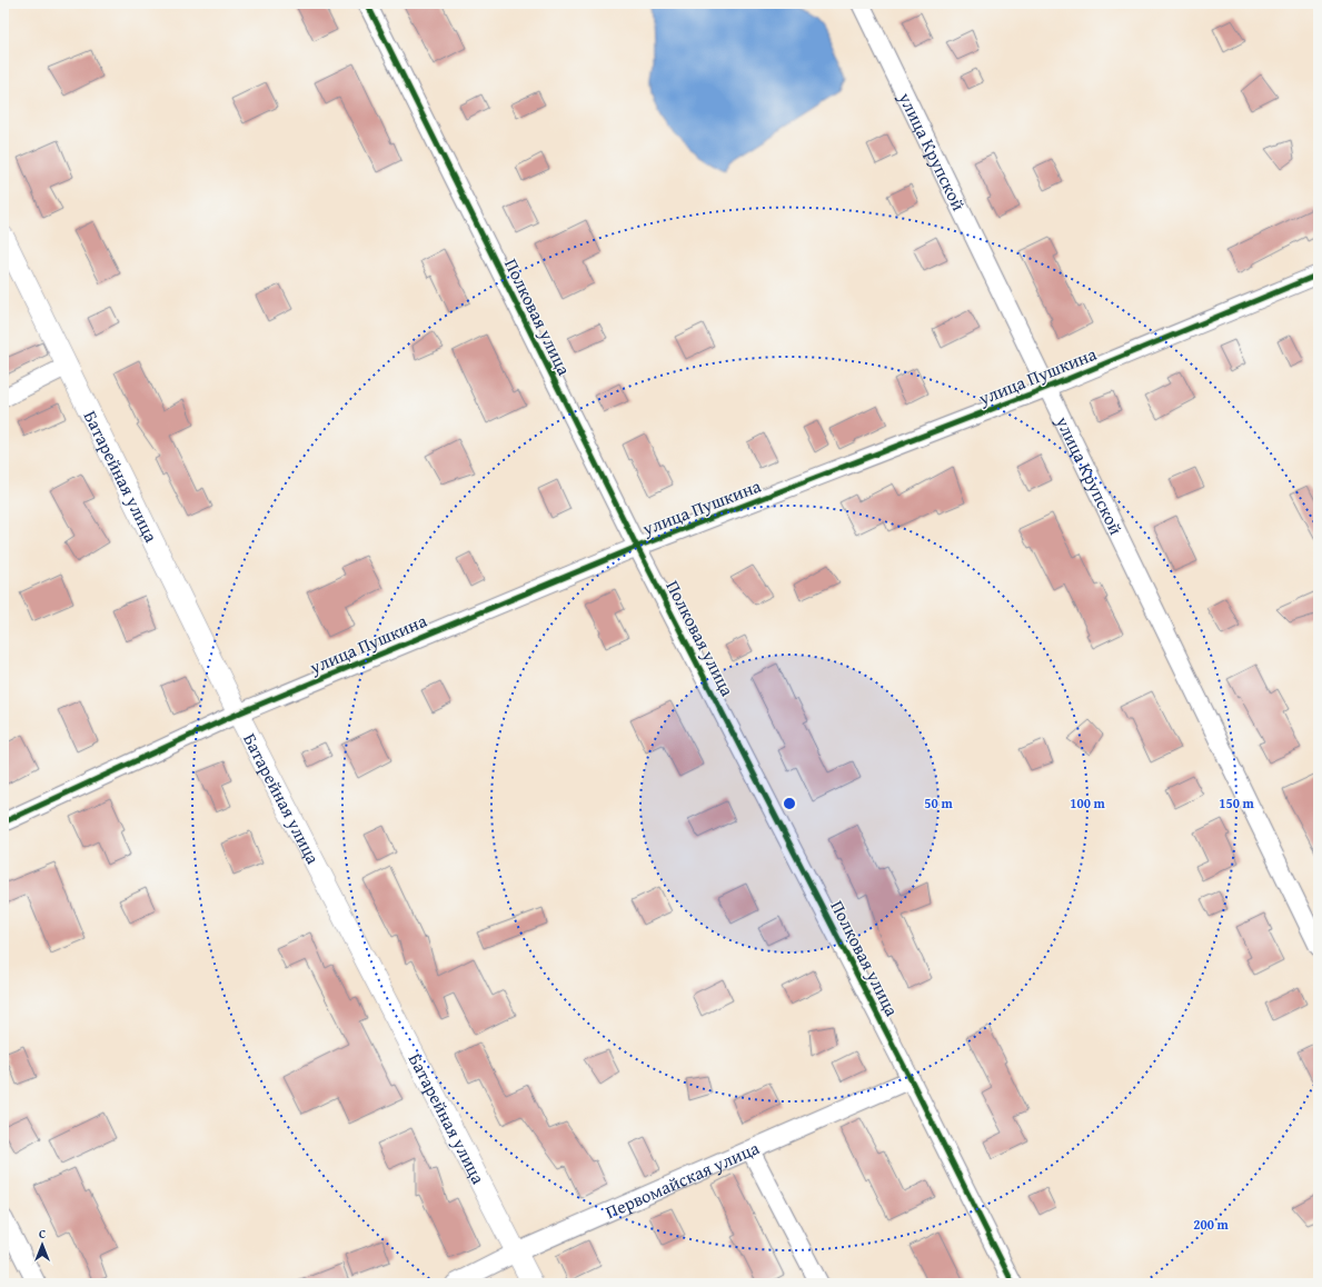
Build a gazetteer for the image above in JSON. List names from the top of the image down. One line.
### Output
{"streets":{"street":["улица Крупской","Полковая улица","улица Пушкина","Батарейная улица","Первомайская улица"]},"crossings":[["улица Крупской","улица Пушкина"],["Полковая улица","улица Пушкина"],["Полковая улица","Первомайская улица"],["улица Пушкина","Батарейная улица"],["Батарейная улица","Первомайская улица"]],"north":"top","rings":["50 m","100 m","150 m","200 m"]}
